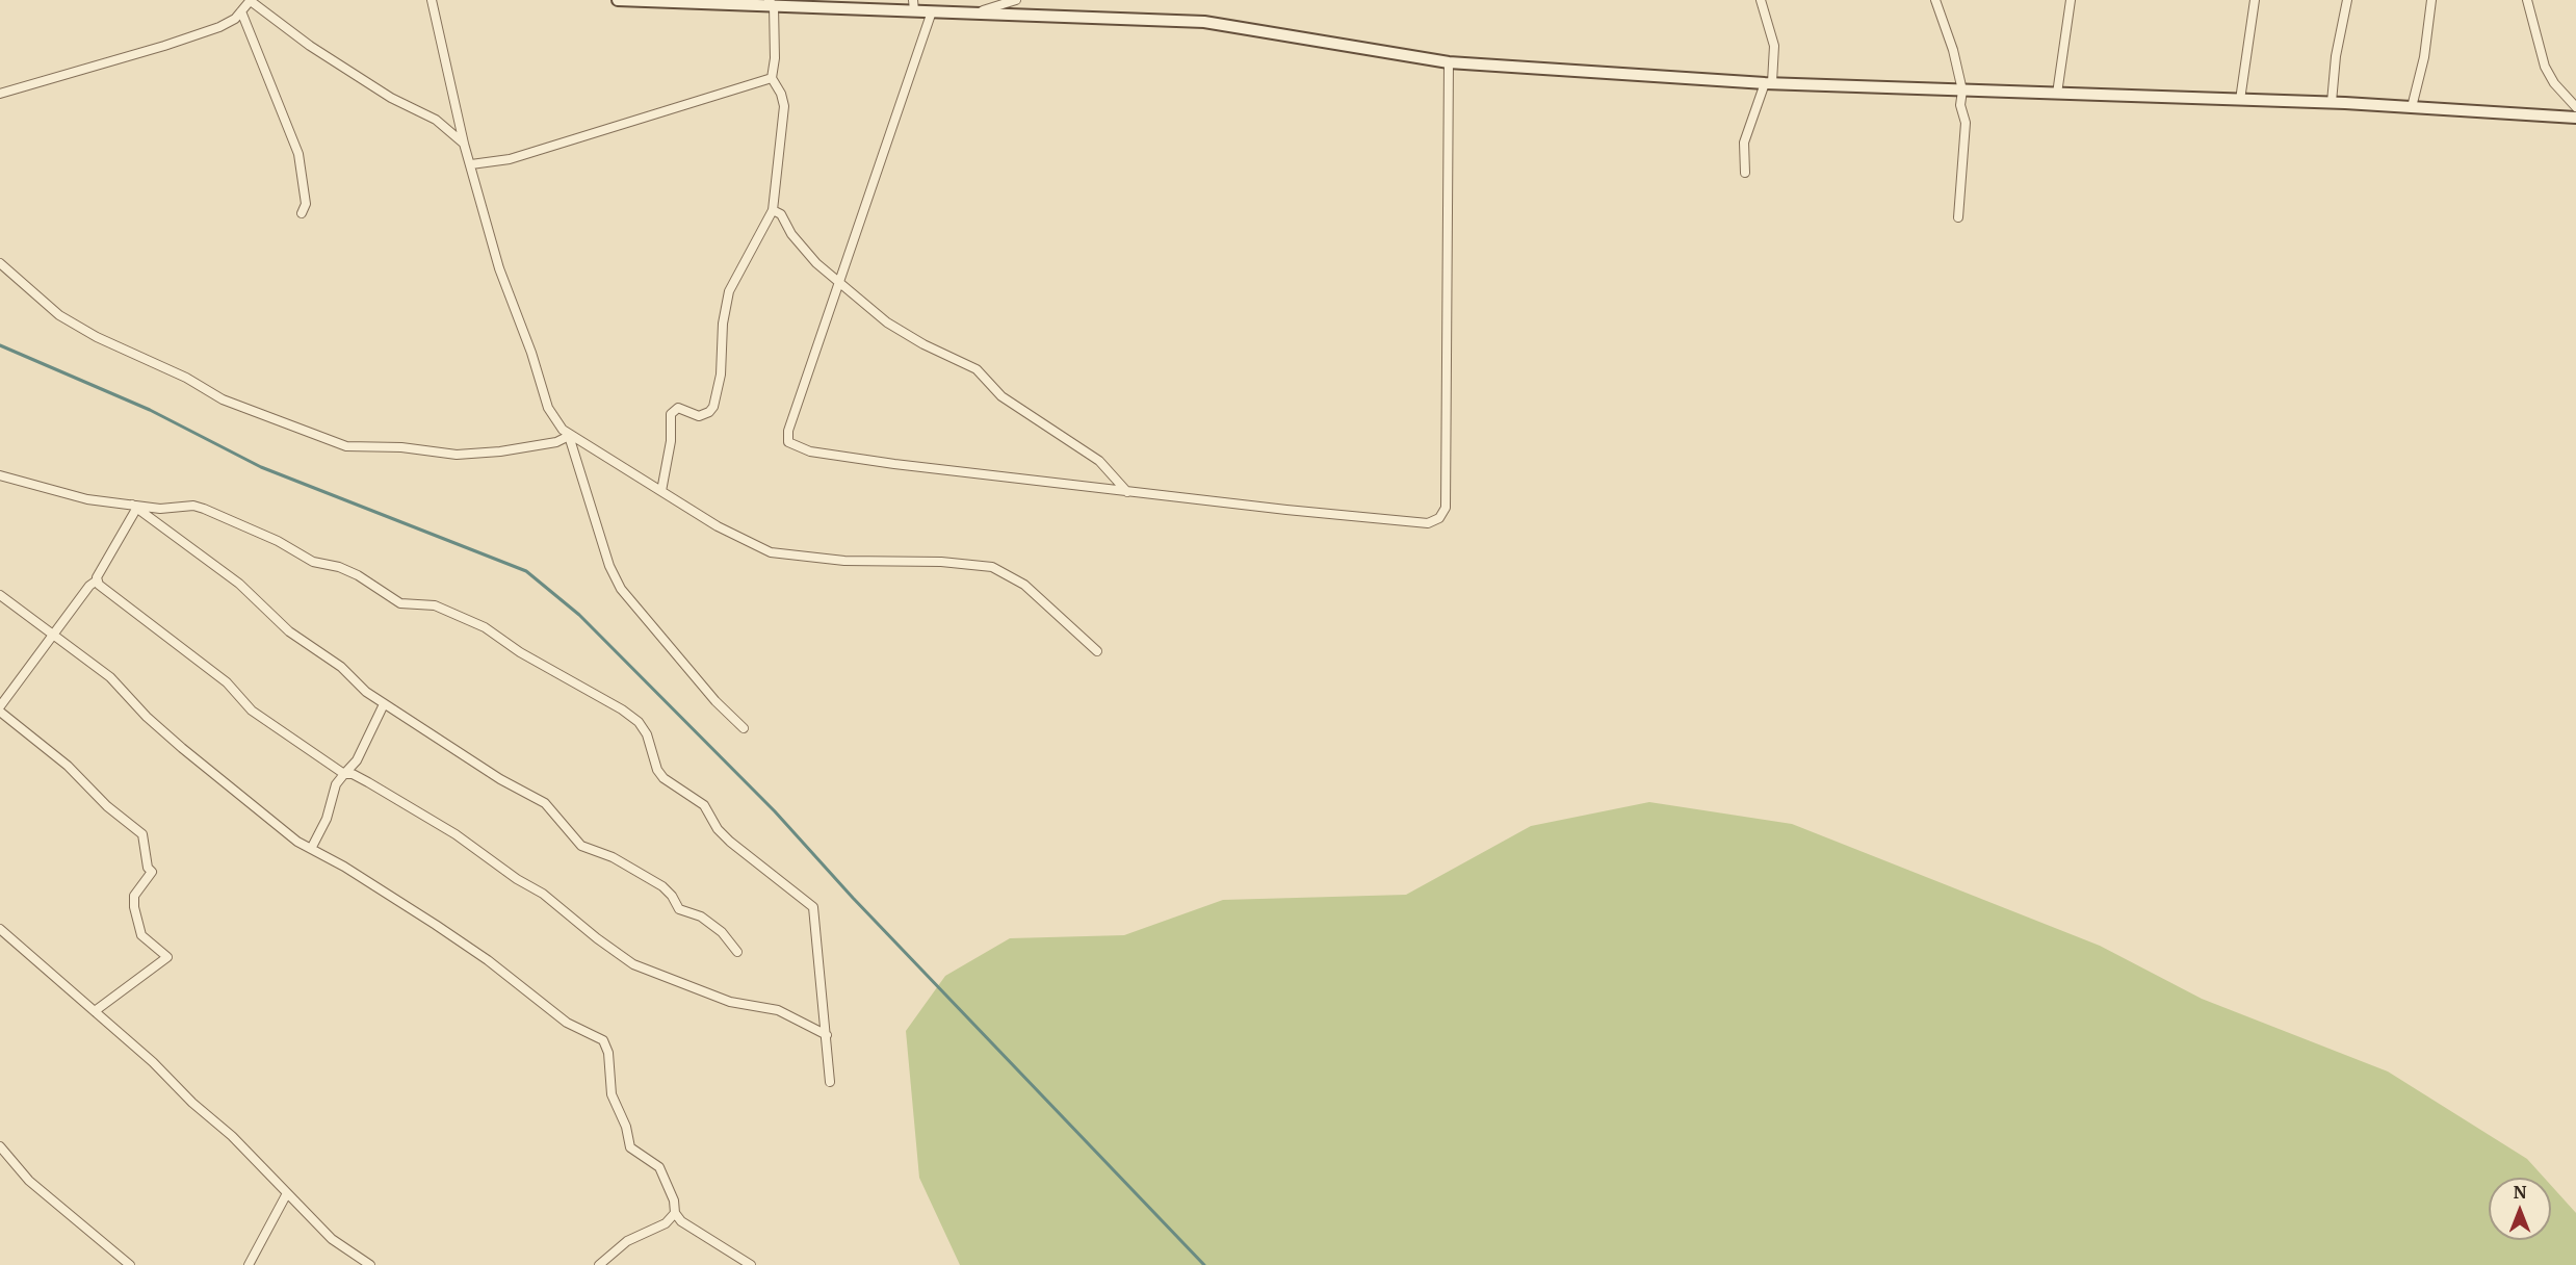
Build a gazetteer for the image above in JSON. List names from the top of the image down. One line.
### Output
{"north":"top"}
